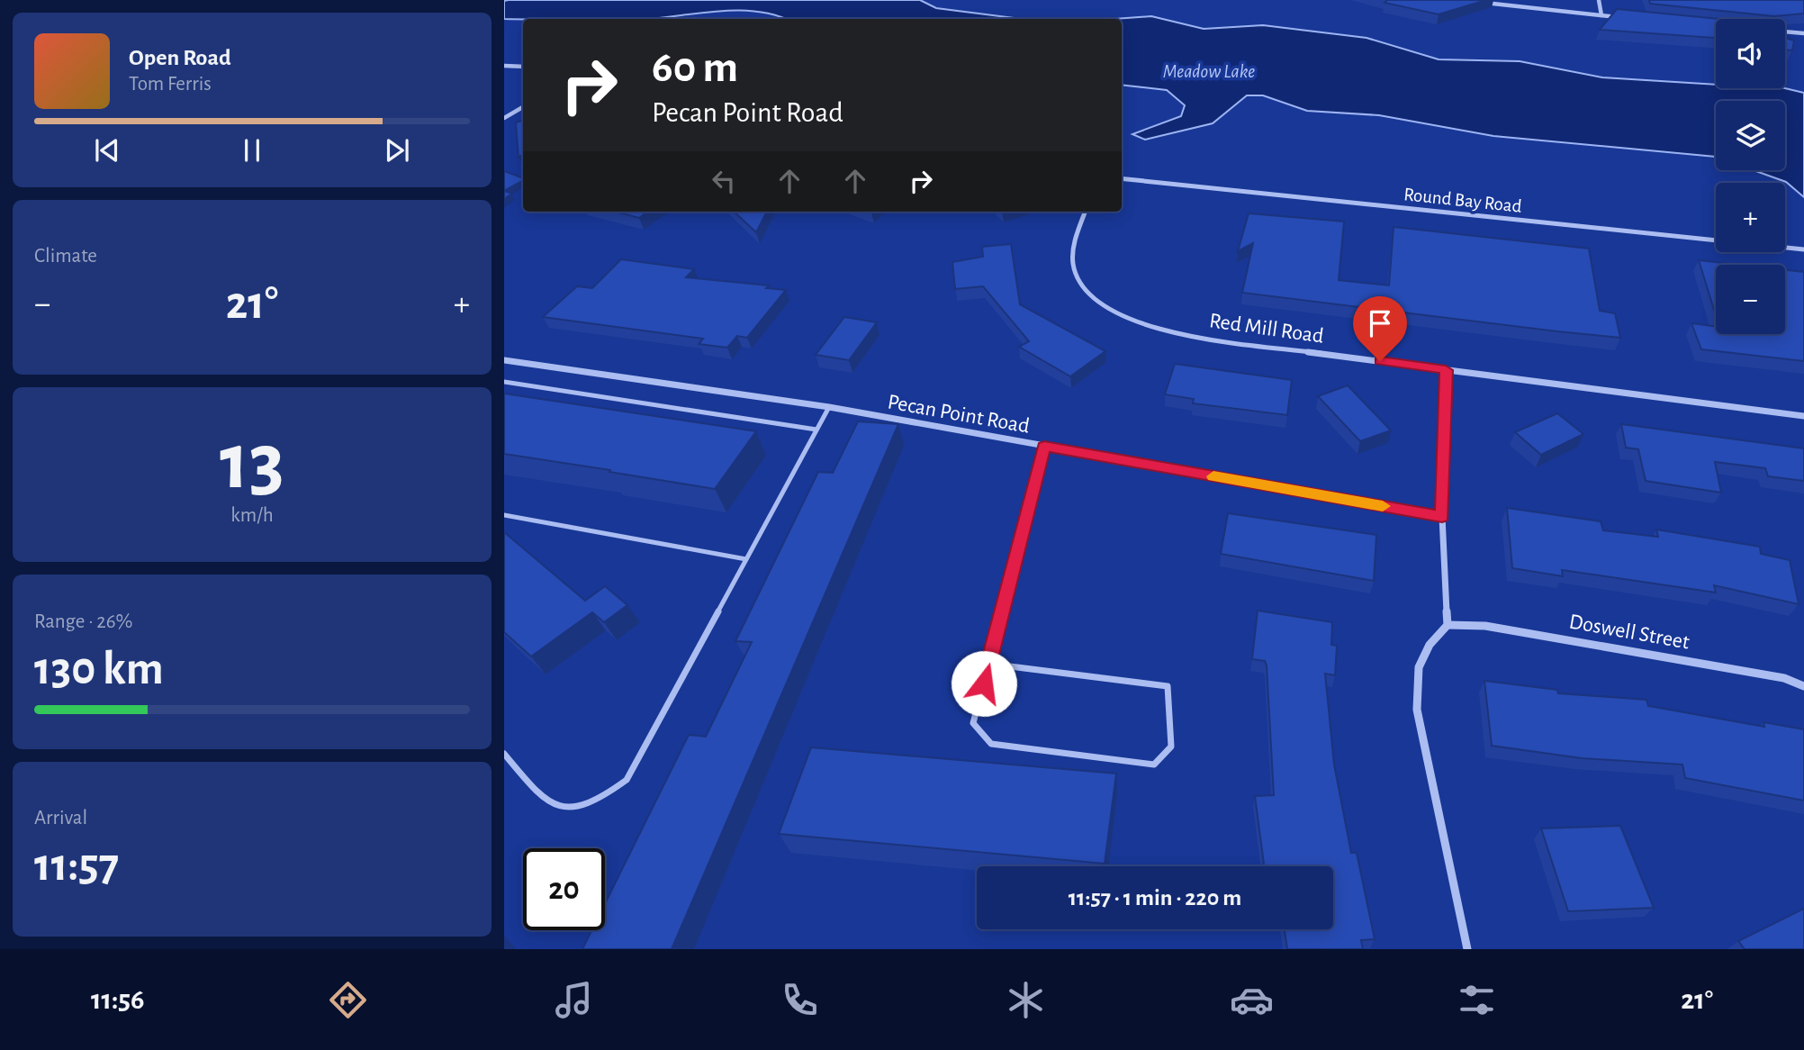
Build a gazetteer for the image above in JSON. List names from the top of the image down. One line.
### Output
{"streets":{"street":["Round Bay Road","Red Mill Road","Pecan Point Road","Doswell Street"]},"water":["Meadow Lake"],"page":{"map_buttons":["+","−"],"turn":["60 m","Pecan Point Road"],"song":["Open Road","Tom Ferris"],"tile":["Climate",["13","km/h"],["Range · 26%","130 km"],["Arrival","11:57"]],"heat":["−","21°","+"],"limit":"20","trip":"11:57 · 1 min · 220 m","tabs":["11:56","21°"]}}
